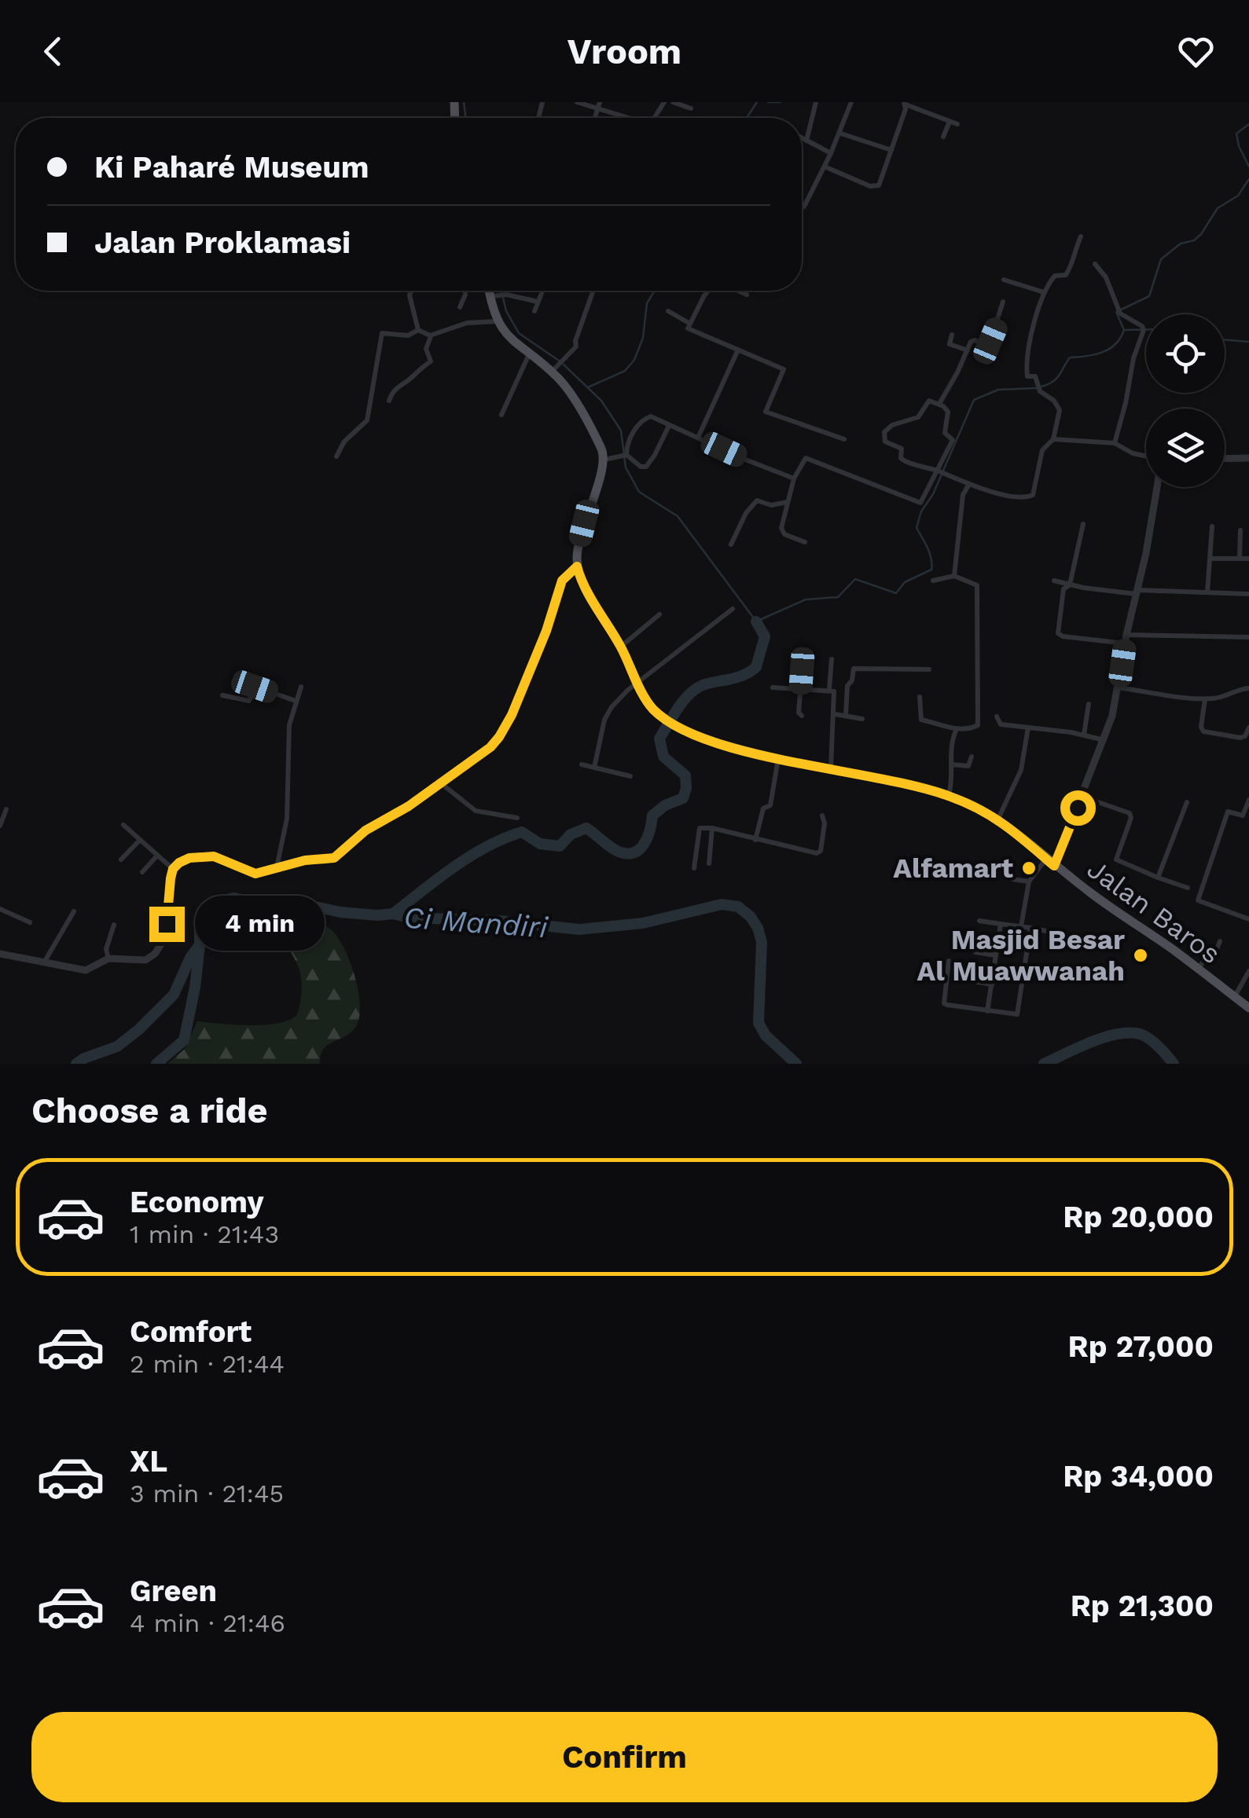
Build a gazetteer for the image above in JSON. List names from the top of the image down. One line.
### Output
{"streets":{"main road":["Jalan Baros"]},"water":["Ci Mandiri"],"places":["Alfamart","Masjid Besar Al Muawwanah"],"page":{"header":"Vroom","banner":["Ki Paharé Museum","Jalan Proklamasi"],"bubble":"4 min","heading":"Choose a ride","list":[{"name":"Economy","note":"1 min · 21:43","value":"Rp 20,000"},{"name":"Comfort","note":"2 min · 21:44","value":"Rp 27,000"},{"name":"XL","note":"3 min · 21:45","value":"Rp 34,000"},{"name":"Green","note":"4 min · 21:46","value":"Rp 21,300"}],"buttons":"Confirm"}}
